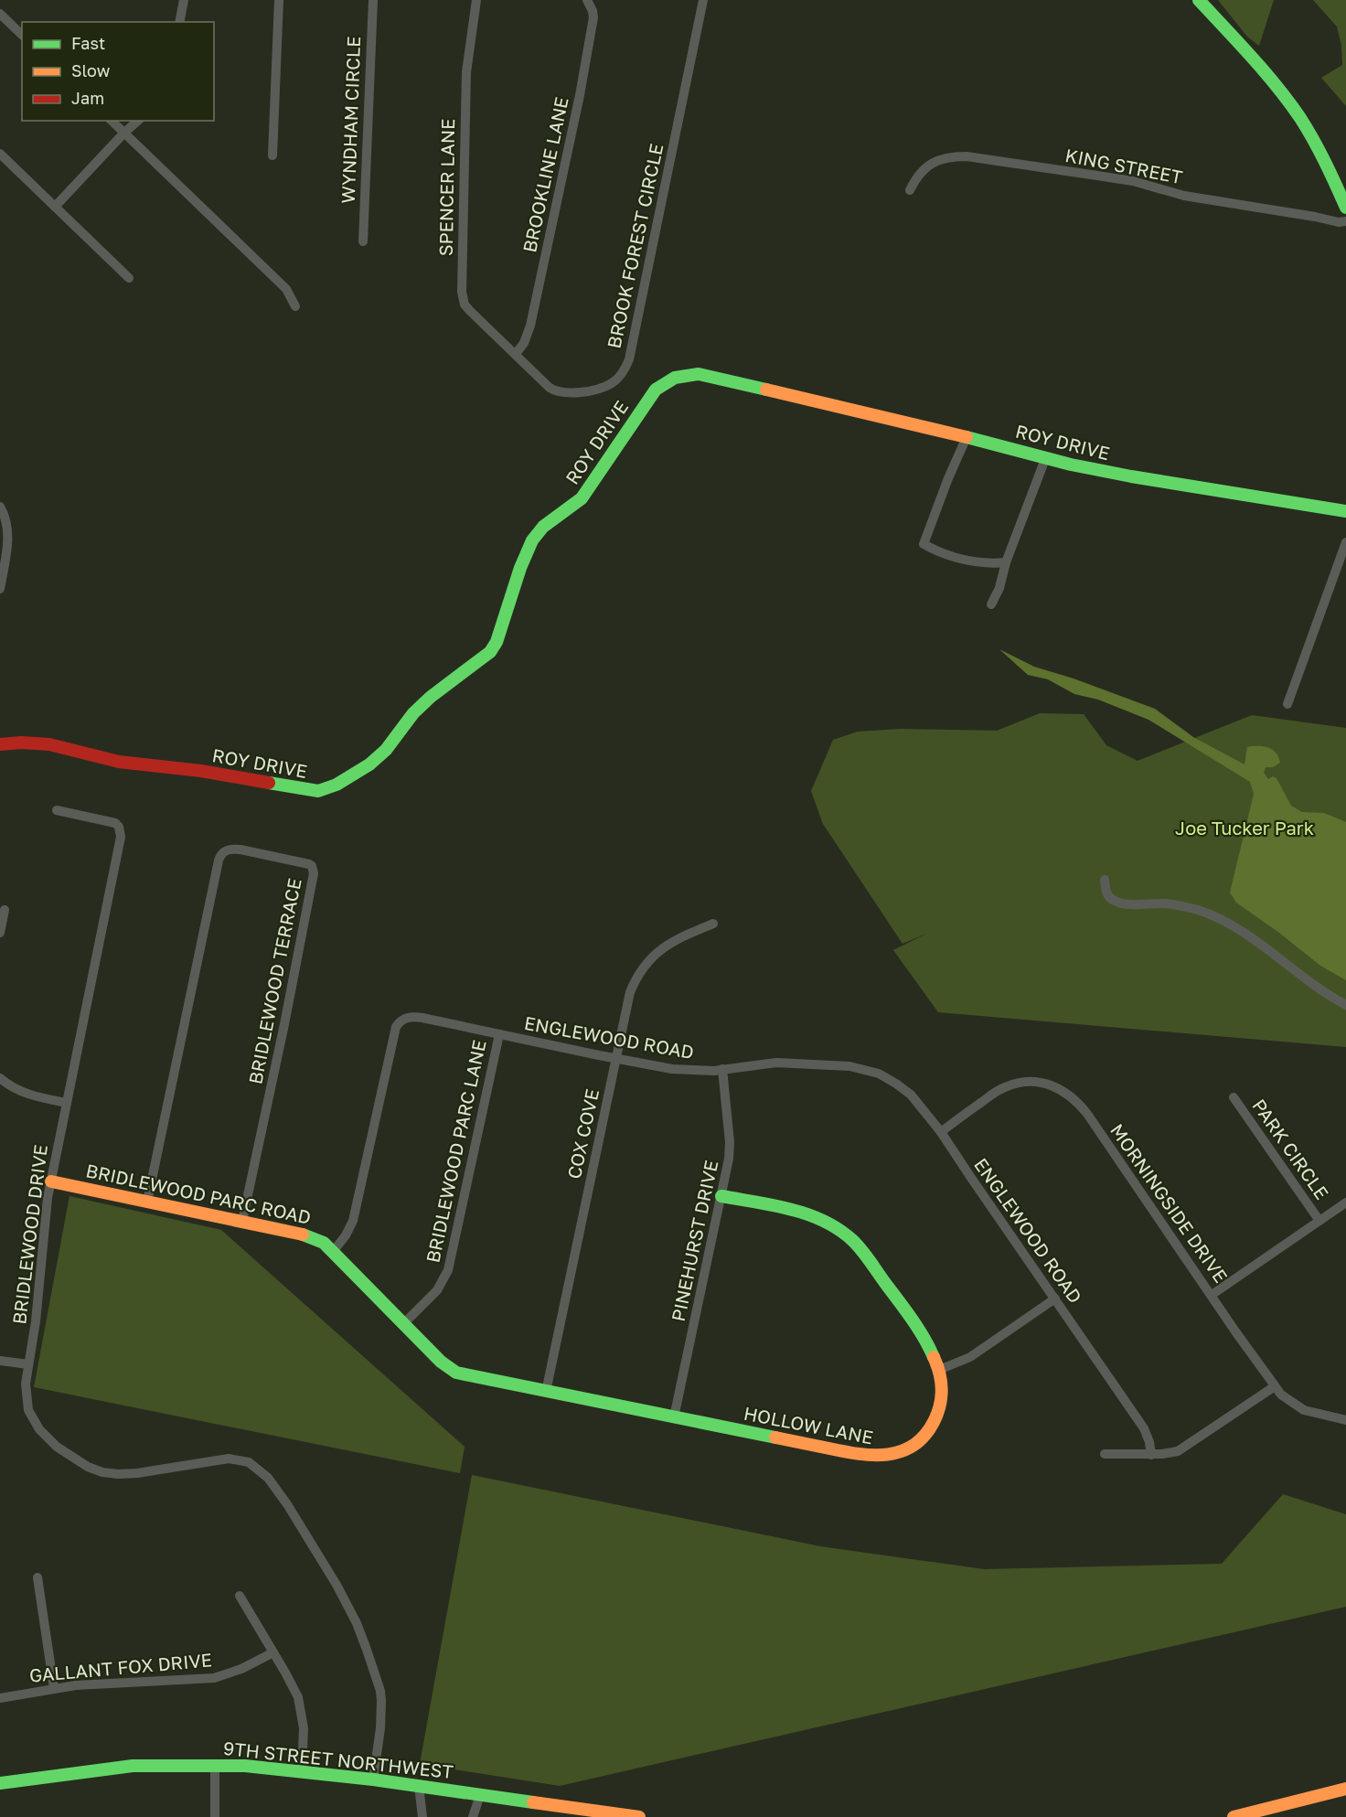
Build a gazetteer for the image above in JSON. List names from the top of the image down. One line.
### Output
{"streets":{"street":["WYNDHAM CIRCLE","KING STREET","BROOKLINE LANE","SPENCER LANE","BROOK FOREST CIRCLE","ROY DRIVE","BRIDLEWOOD TERRACE","ENGLEWOOD ROAD","COX COVE","PARK CIRCLE","BRIDLEWOOD PARC LANE","BRIDLEWOOD PARC ROAD","MORNINGSIDE DRIVE","BRIDLEWOOD DRIVE","PINEHURST DRIVE","HOLLOW LANE","GALLANT FOX DRIVE","9TH STREET NORTHWEST"]},"crossings":[["BROOKLINE LANE","SPENCER LANE"],["BROOKLINE LANE","BROOK FOREST CIRCLE"],["SPENCER LANE","BROOK FOREST CIRCLE"],["BRIDLEWOOD TERRACE","BRIDLEWOOD PARC ROAD"],["ENGLEWOOD ROAD","COX COVE"],["ENGLEWOOD ROAD","BRIDLEWOOD PARC LANE"],["ENGLEWOOD ROAD","BRIDLEWOOD PARC ROAD"],["ENGLEWOOD ROAD","MORNINGSIDE DRIVE"],["ENGLEWOOD ROAD","PINEHURST DRIVE"],["COX COVE","BRIDLEWOOD PARC ROAD"],["COX COVE","HOLLOW LANE"],["BRIDLEWOOD PARC LANE","BRIDLEWOOD PARC ROAD"],["BRIDLEWOOD PARC ROAD","BRIDLEWOOD DRIVE"],["BRIDLEWOOD PARC ROAD","HOLLOW LANE"],["BRIDLEWOOD DRIVE","9TH STREET NORTHWEST"],["PINEHURST DRIVE","HOLLOW LANE"]],"parks":["Joe Tucker Park"],"legend":["Fast","Slow","Jam"]}
